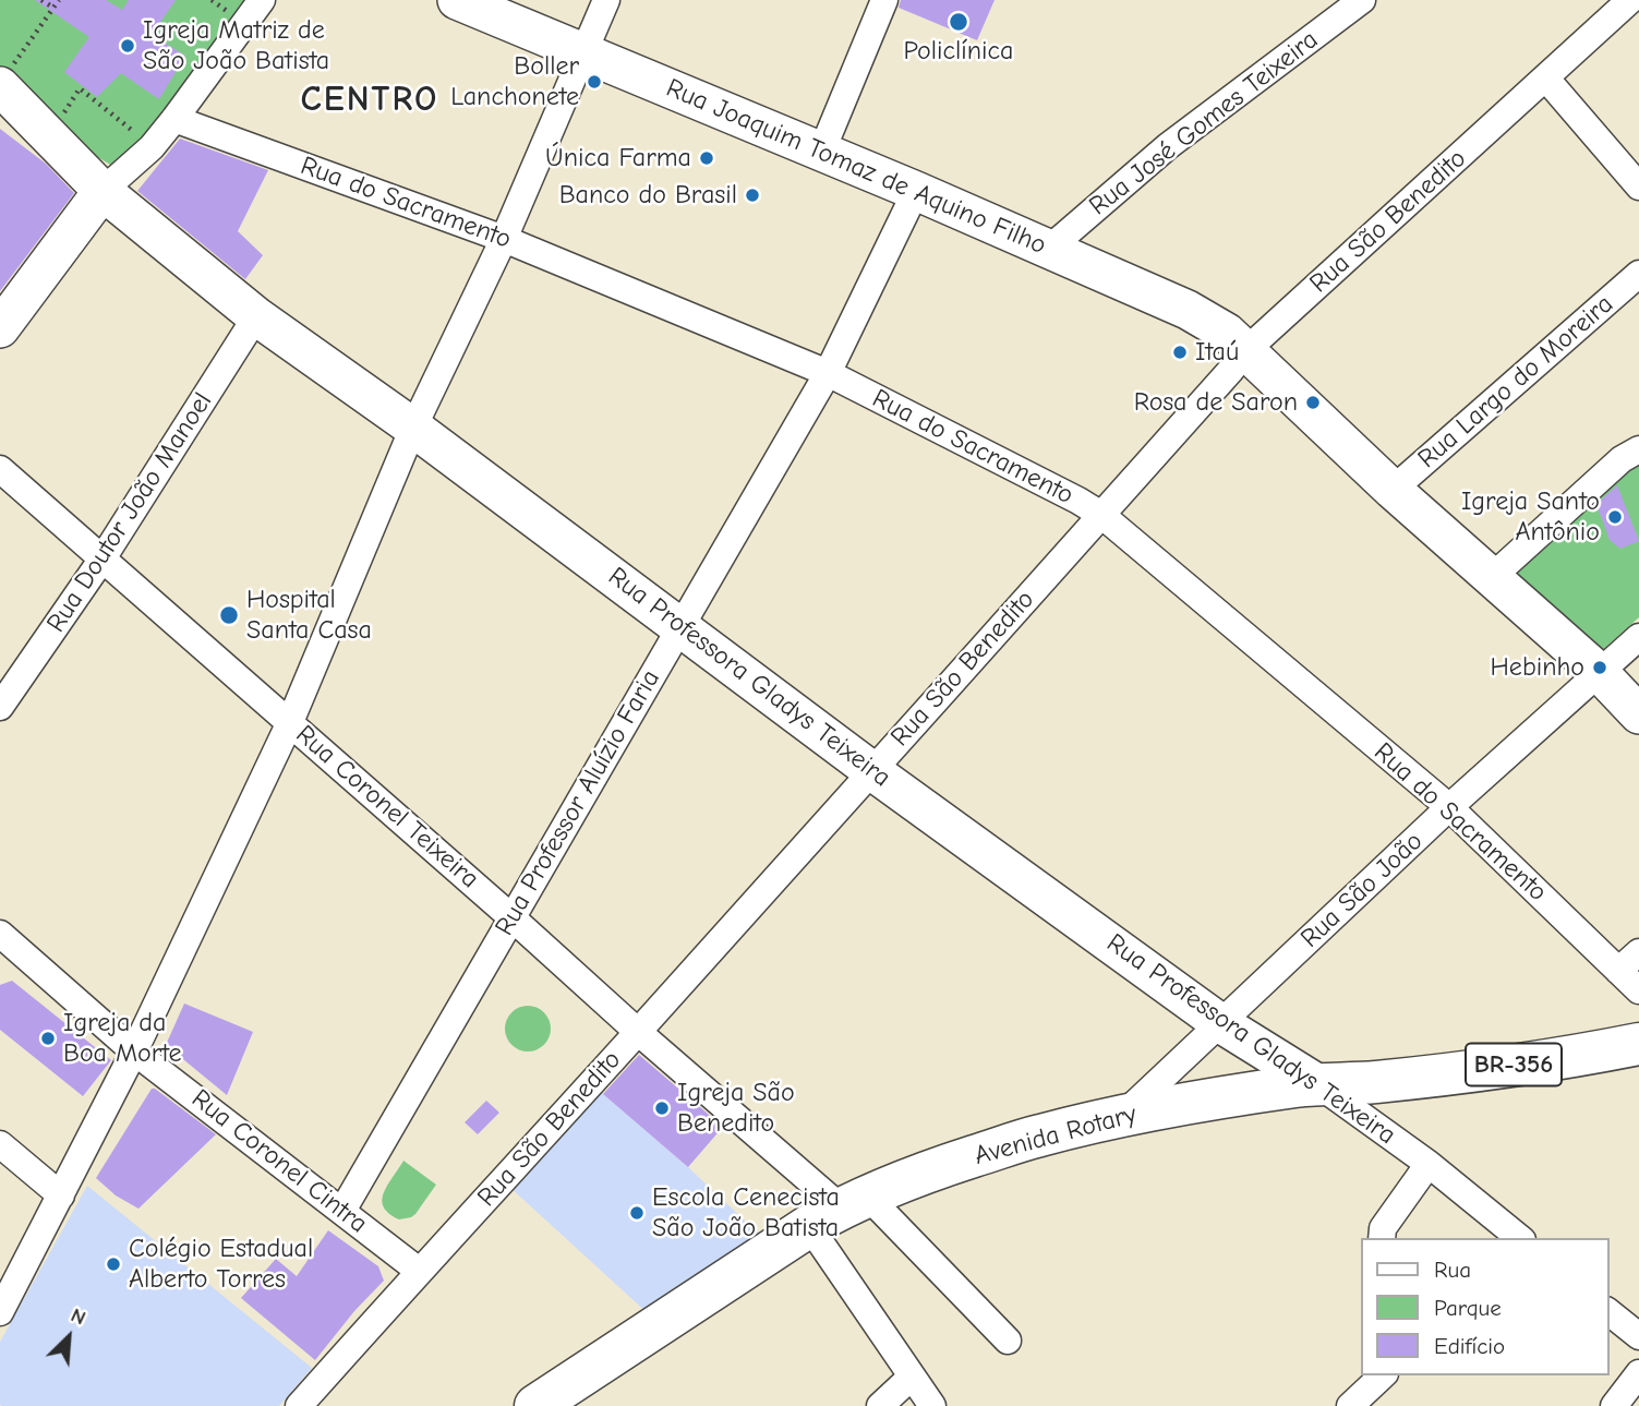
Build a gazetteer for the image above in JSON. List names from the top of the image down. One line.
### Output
{"streets":{"main road":["Rua Joaquim Tomaz de Aquino Filho","Rua Professora Gladys Teixeira","BR-356","Avenida Rotary"],"street":["Rua José Gomes Teixeira","Rua do Sacramento","Rua São Benedito","Rua Largo do Moreira","Rua Doutor João Manoel","Rua Professor Aluízio Faria","Rua Coronel Teixeira","Rua São João","Rua Coronel Cintra"]},"crossings":[["Rua José Gomes Teixeira","Rua Joaquim Tomaz de Aquino Filho"],["Rua Joaquim Tomaz de Aquino Filho","Rua São Benedito"],["Rua Joaquim Tomaz de Aquino Filho","Rua Largo do Moreira"],["Rua Joaquim Tomaz de Aquino Filho","Rua Professor Aluízio Faria"],["Rua Joaquim Tomaz de Aquino Filho","Rua São João"],["Rua do Sacramento","Rua São Benedito"],["Rua do Sacramento","Rua Professor Aluízio Faria"],["Rua do Sacramento","Rua São João"],["Rua São Benedito","Rua Professora Gladys Teixeira"],["Rua São Benedito","Rua Coronel Teixeira"],["Rua São Benedito","Rua Coronel Cintra"],["Rua Doutor João Manoel","Rua Professora Gladys Teixeira"],["Rua Doutor João Manoel","Rua Coronel Teixeira"],["Rua Professora Gladys Teixeira","Rua Professor Aluízio Faria"],["Rua Professora Gladys Teixeira","Rua São João"],["Rua Professora Gladys Teixeira","Avenida Rotary"],["Rua Professor Aluízio Faria","Rua Coronel Teixeira"],["Rua Professor Aluízio Faria","Rua Coronel Cintra"],["Rua Coronel Teixeira","Avenida Rotary"],["Rua São João","Avenida Rotary"]],"districts":["CENTRO"],"places":["Policlínica","Igreja Matriz de São João Batista","Boller Lanchonete","Única Farma","Banco do Brasil","Itaú","Rosa de Saron","Igreja Santo Antônio","Hospital Santa Casa","Hebinho","Igreja da Boa Morte","Igreja São Benedito","Escola Cenecista São João Batista","Colégio Estadual Alberto Torres"],"legend":["Rua","Parque","Edifício"],"north":"top right"}
